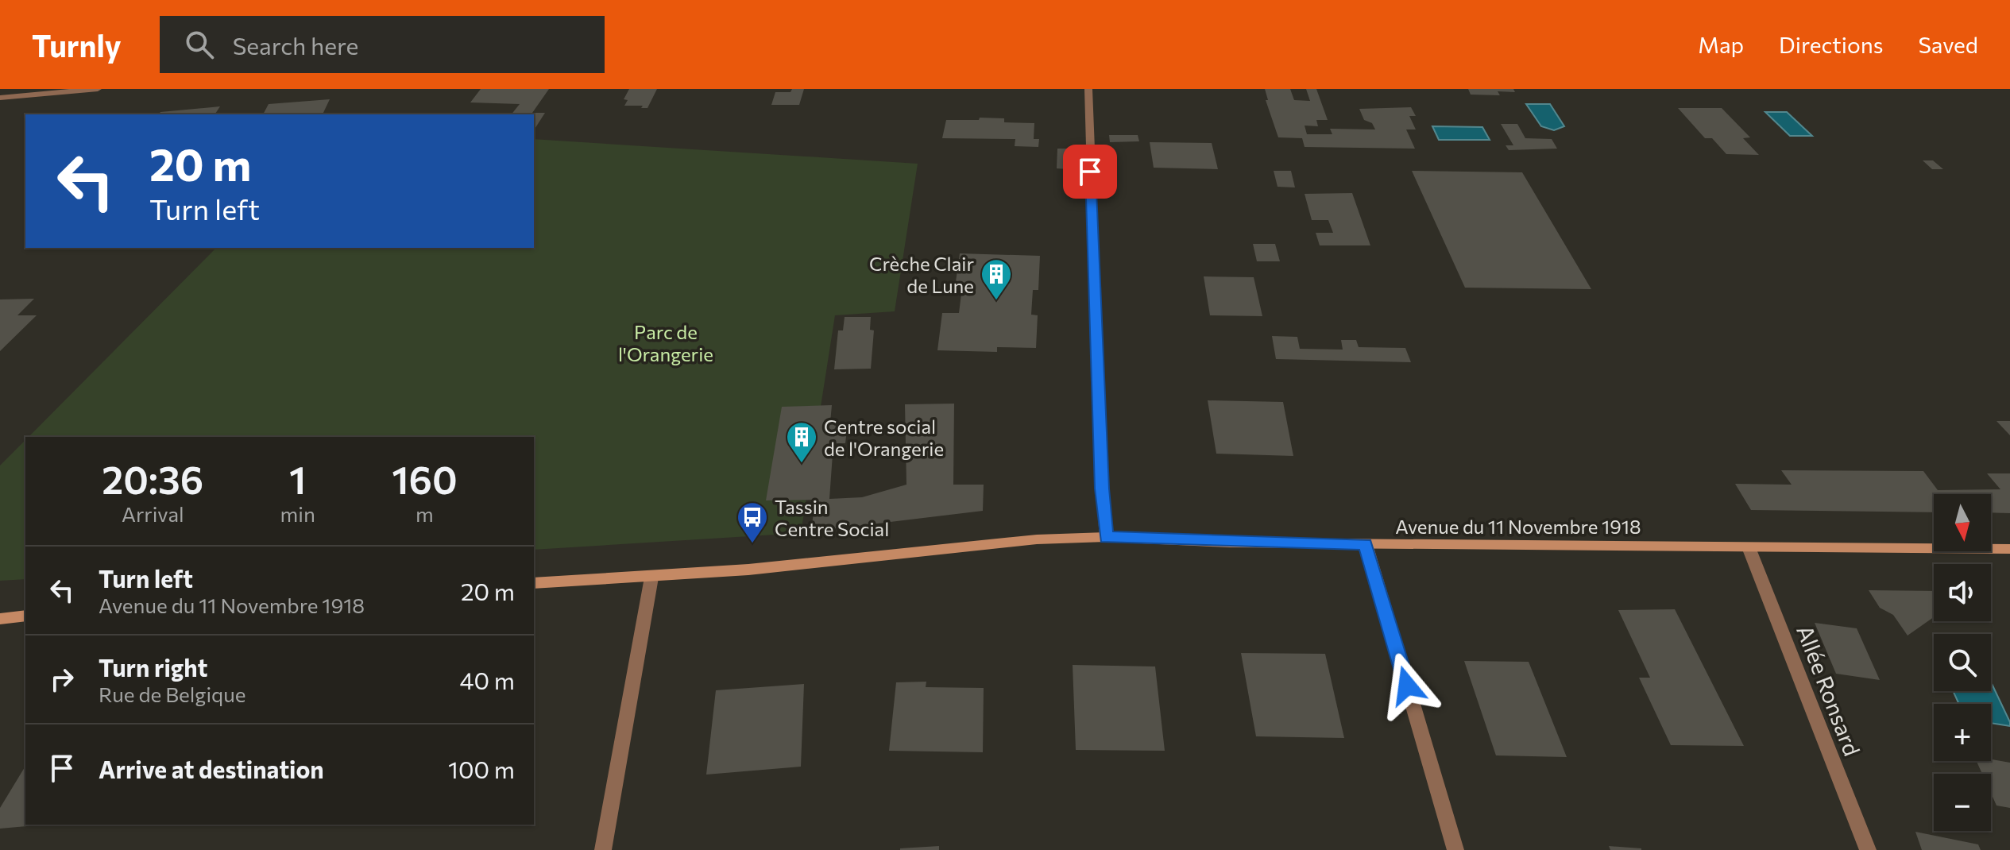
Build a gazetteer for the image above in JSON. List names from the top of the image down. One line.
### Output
{"streets":{"main road":["Avenue du 11 Novembre 1918"],"street":["Allée Ronsard"]},"crossings":[["Avenue du 11 Novembre 1918","Allée Ronsard"]],"parks":["Parc de l'Orangerie"],"places":{"building":["Crèche Clair de Lune","Centre social de l'Orangerie"],"bus stop":["Tassin Centre Social"]},"north":"bottom","page":{"header":"Turnly","search":"Search here","nav":["Map","Directions","Saved"],"turn":["20 m","Turn left"],"eta":["20:36","Arrival","1","min","160","m"],"map_buttons":["+","−"],"list":[{"name":"Turn left","note":"Avenue du 11 Novembre 1918","value":"20 m"},{"name":"Turn right","note":"Rue de Belgique","value":"40 m"},{"name":"Arrive at destination","value":"100 m"}]}}
